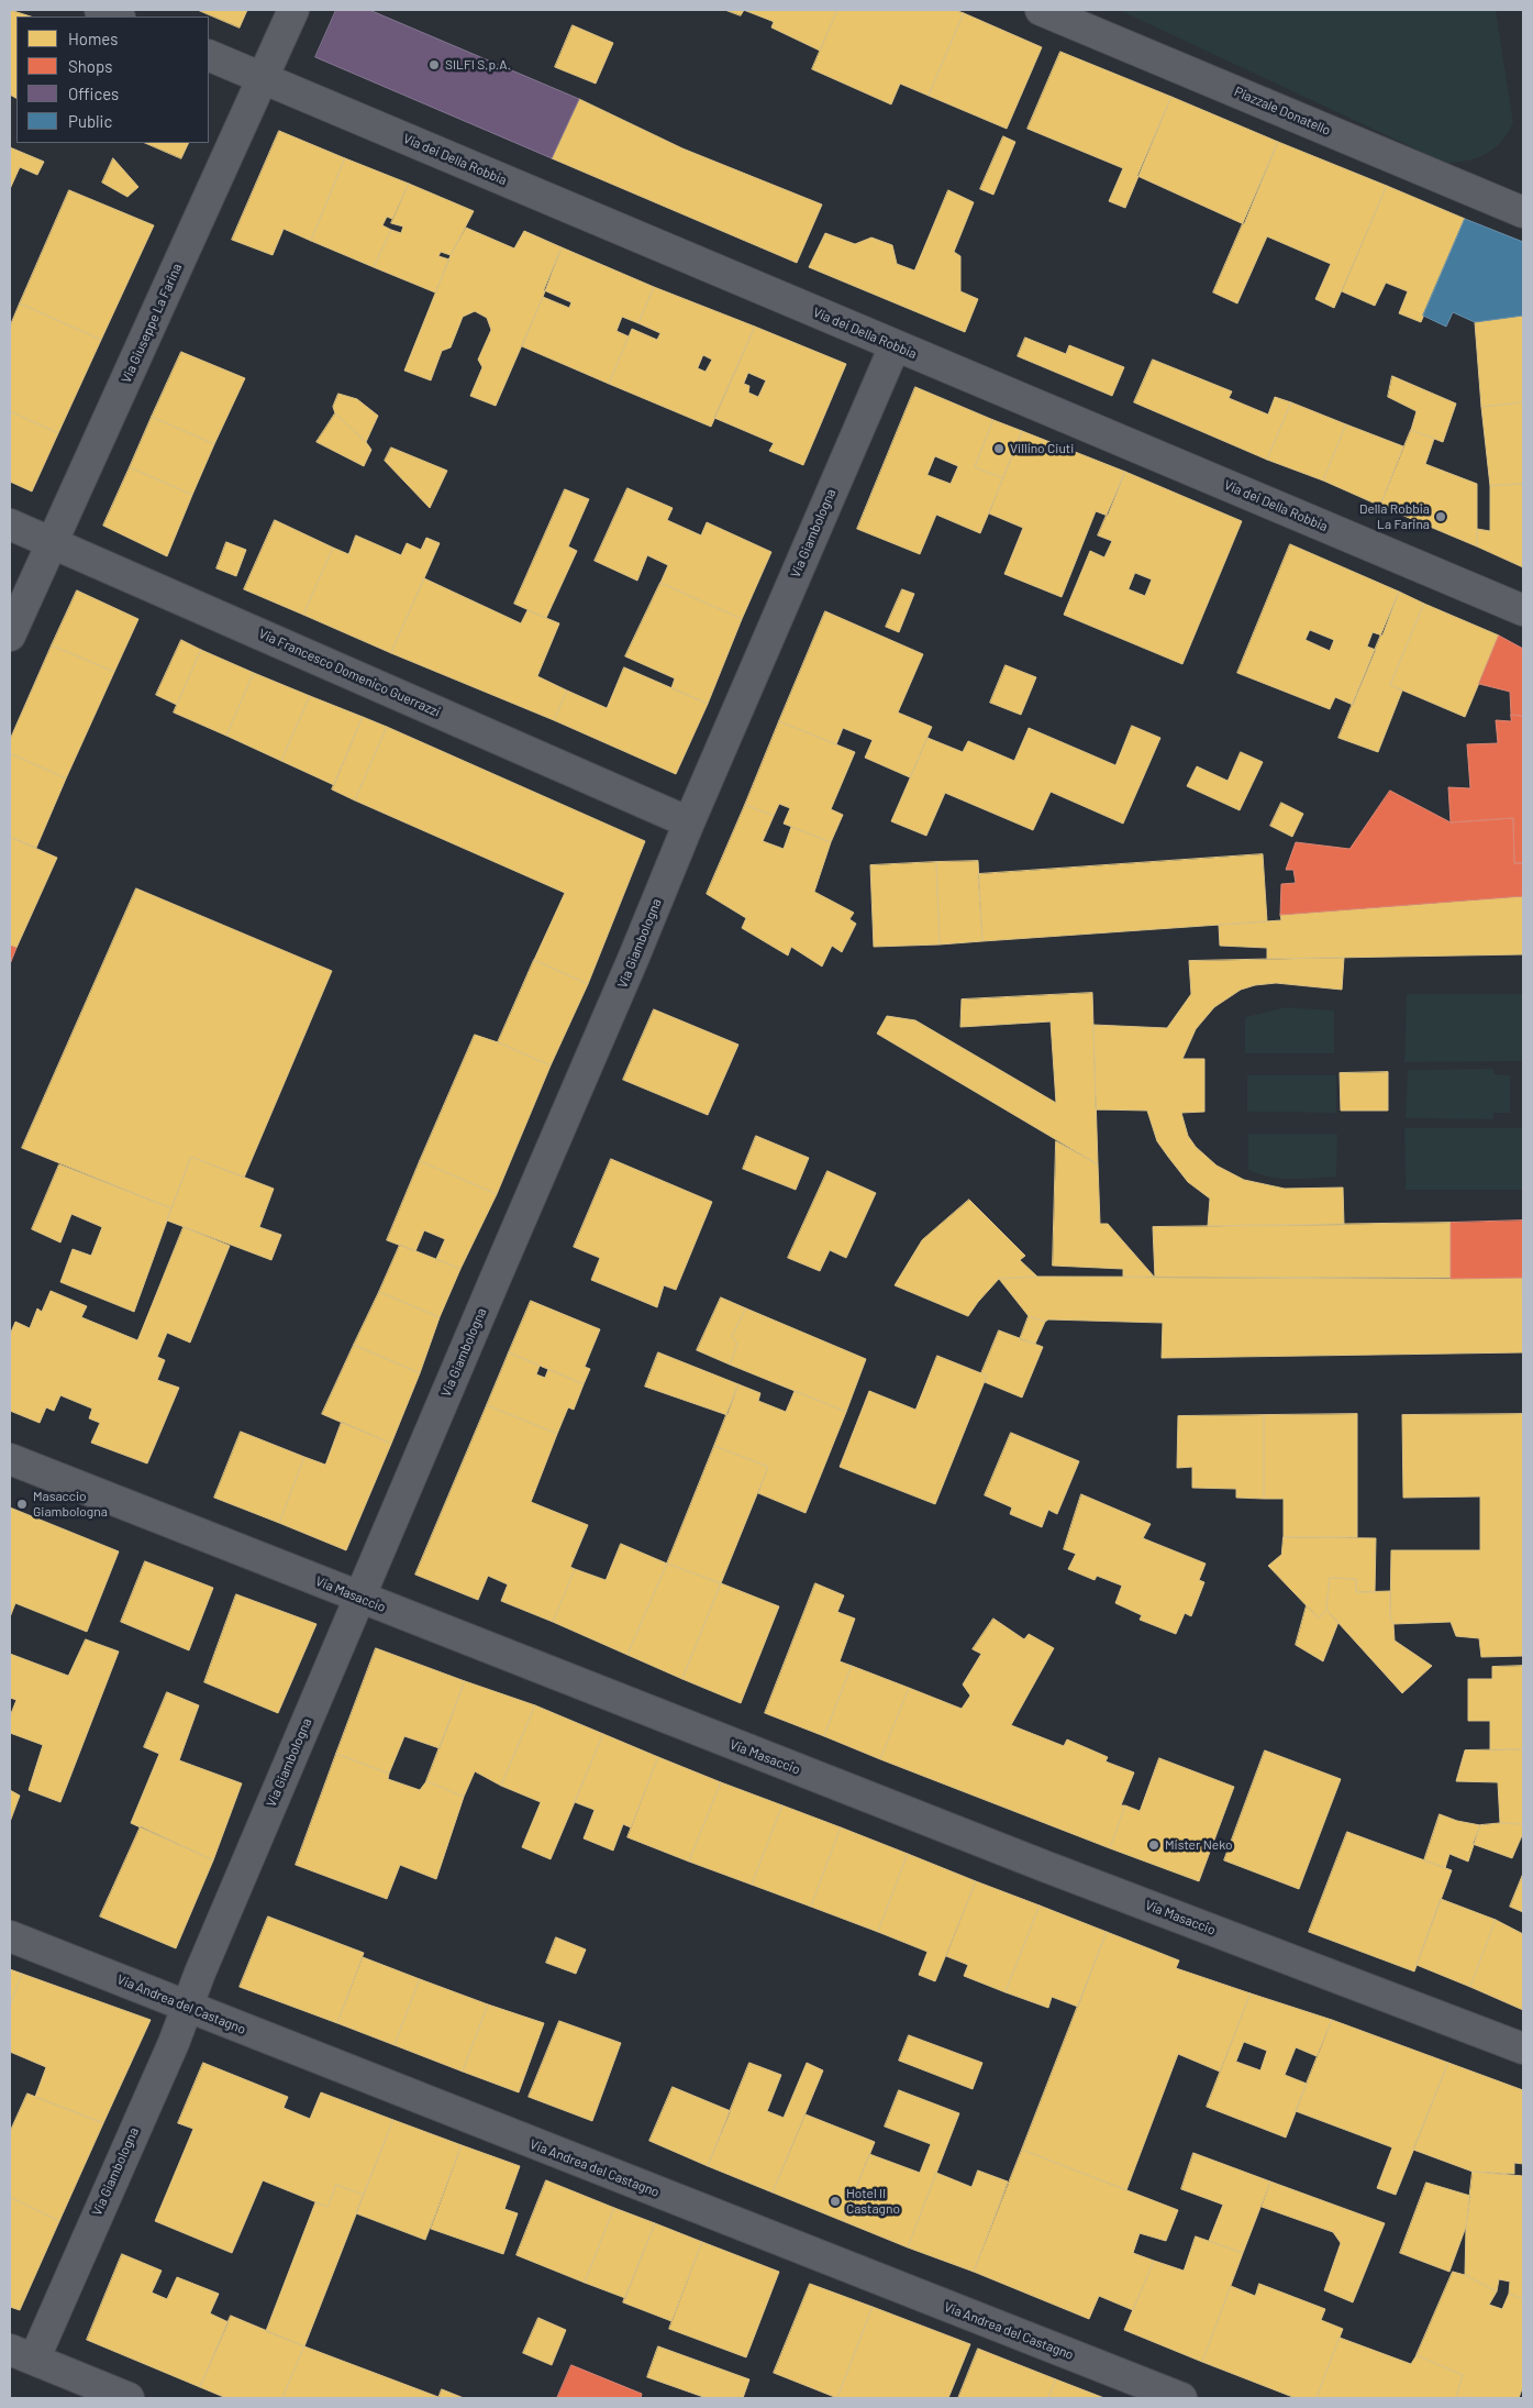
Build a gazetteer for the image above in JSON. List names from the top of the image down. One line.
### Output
{"streets":{"street":["Piazzale Donatello","Via dei Della Robbia","Via Giuseppe La Farina","Via Giambologna","Via Francesco Domenico Guerrazzi","Via Masaccio","Via Andrea del Castagno"]},"crossings":[["Via dei Della Robbia","Via Giuseppe La Farina"],["Via dei Della Robbia","Via Giambologna"],["Via Giuseppe La Farina","Via Francesco Domenico Guerrazzi"],["Via Giambologna","Via Francesco Domenico Guerrazzi"],["Via Giambologna","Via Masaccio"],["Via Giambologna","Via Andrea del Castagno"]],"places":["SILFI S.p.A.","Villino Ciuti","Della Robbia La Farina","Masaccio Giambologna","Mister Neko","Hotel Il Castagno"],"legend":["Homes","Shops","Offices","Public"]}
